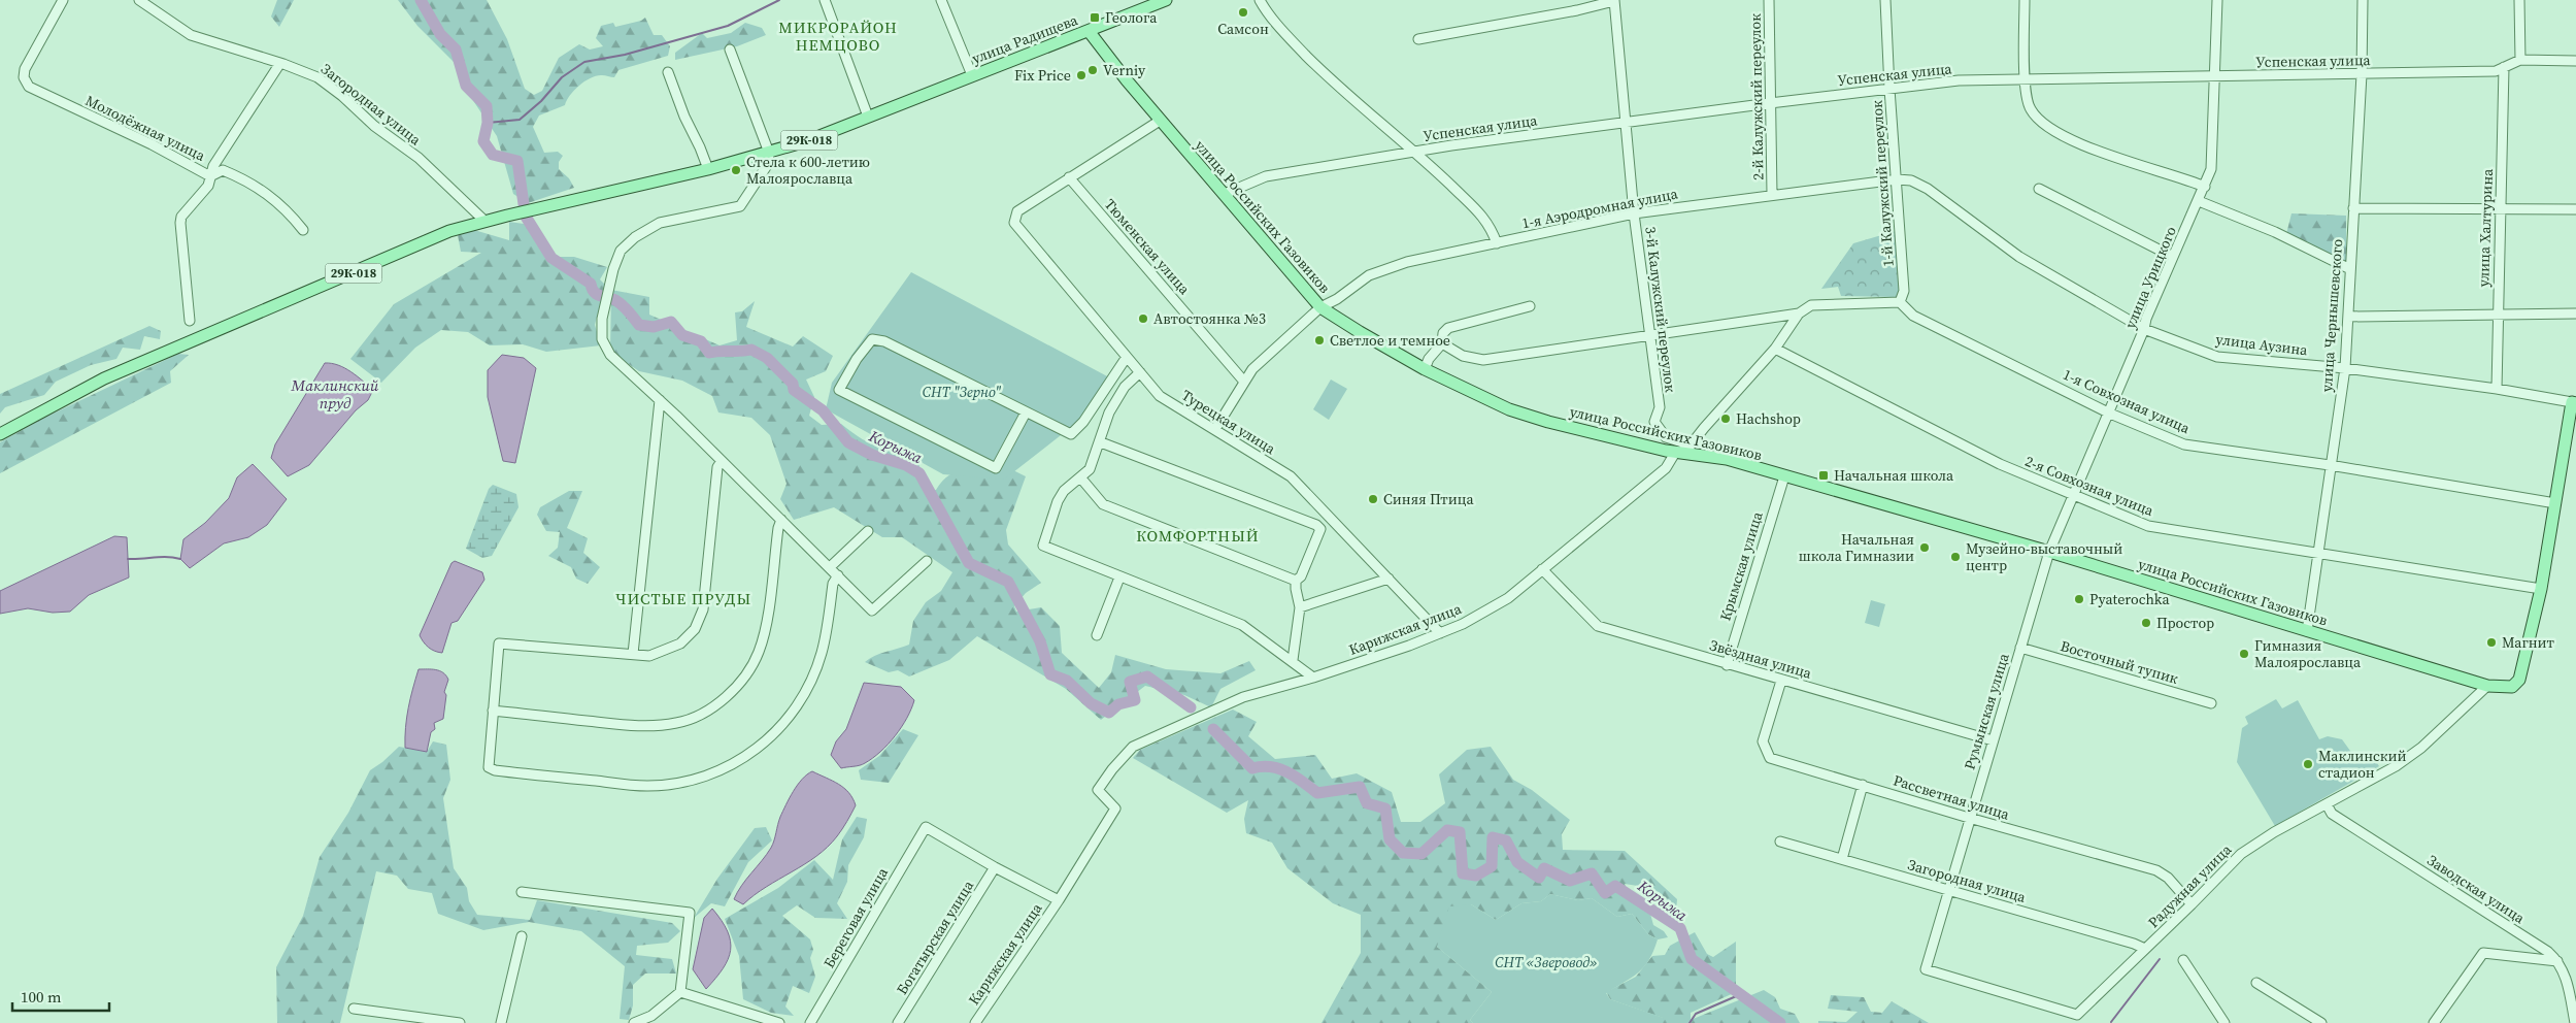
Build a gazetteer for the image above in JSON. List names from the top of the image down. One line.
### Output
{"streets":{"main road":["улица Радищева","29К-018","улица Российских Газовиков"],"street":["Успенская улица","2-й Калужский переулок","Загородная улица","Молодёжная улица","1-й Калужский переулок","1-я Аэродромная улица","улица Халтурина","Тюменская улица","улица Урицкого","3-й Калужский переулок","улица Чернышевского","улица Аузина","1-я Совхозная улица","Турецкая улица","2-я Совхозная улица","Крымская улица","Карижская улица","Звёздная улица","Восточный тупик","Румынская улица","Рассветная улица","Радужная улица","Заводская улица","Береговая улица","Богатырская улица"]},"crossings":[["улица Радищева","29К-018"],["улица Радищева","улица Российских Газовиков"],["Успенская улица","2-й Калужский переулок"],["Успенская улица","1-й Калужский переулок"],["Успенская улица","улица Российских Газовиков"],["Успенская улица","улица Халтурина"],["Успенская улица","улица Урицкого"],["Успенская улица","3-й Калужский переулок"],["Успенская улица","улица Чернышевского"],["2-й Калужский переулок","1-я Аэродромная улица"],["Загородная улица","29К-018"],["Загородная улица","Румынская улица"],["Загородная улица","Радужная улица"],["1-й Калужский переулок","1-я Аэродромная улица"],["1-й Калужский переулок","улица Аузина"],["1-й Калужский переулок","1-я Совхозная улица"],["1-я Аэродромная улица","улица Российских Газовиков"],["1-я Аэродромная улица","Тюменская улица"],["1-я Аэродромная улица","3-й Калужский переулок"],["1-я Аэродромная улица","улица Аузина"],["1-я Аэродромная улица","Турецкая улица"],["улица Российских Газовиков","улица Урицкого"],["улица Российских Газовиков","3-й Калужский переулок"],["улица Российских Газовиков","улица Чернышевского"],["улица Российских Газовиков","2-я Совхозная улица"],["улица Российских Газовиков","Крымская улица"],["улица Российских Газовиков","Карижская улица"],["улица Российских Газовиков","Румынская улица"],["улица Российских Газовиков","Радужная улица"],["улица Халтурина","улица Аузина"],["Тюменская улица","Турецкая улица"],["улица Урицкого","улица Аузина"],["улица Урицкого","1-я Совхозная улица"],["улица Урицкого","2-я Совхозная улица"],["улица Урицкого","Румынская улица"],["улица Чернышевского","улица Аузина"],["улица Чернышевского","1-я Совхозная улица"],["улица Чернышевского","2-я Совхозная улица"],["Турецкая улица","Карижская улица"],["Крымская улица","Звёздная улица"],["Карижская улица","Звёздная улица"],["Звёздная улица","Румынская улица"],["Звёздная улица","Рассветная улица"],["Восточный тупик","Румынская улица"],["Румынская улица","Рассветная улица"],["Румынская улица","Радужная улица"],["Рассветная улица","Радужная улица"],["Радужная улица","Заводская улица"],["Береговая улица","Богатырская улица"]],"districts":["МИКРОРАЙОН НЕМЦОВО","КОМФОРТНЫЙ","ЧИСТЫЕ ПРУДЫ"],"water":["Маклинский пруд","Корыжа"],"parks":["СНТ \"Зерно\"","СНТ «Зверовод»"],"places":{"other":["Самсон","Verniy","Fix Price","Стела к 600-летию Малоярославца","Автостоянка №3","Светлое и темное","Hachshop","Синяя Птица","Начальная школа Гимназии","Музейно-выставочный центр","Pyaterochka","Простор","Магнит","Гимназия Малоярославца","Маклинский стадион"],"transit":["Геолога","Начальная школа"]},"scale_bar":"100 m"}
